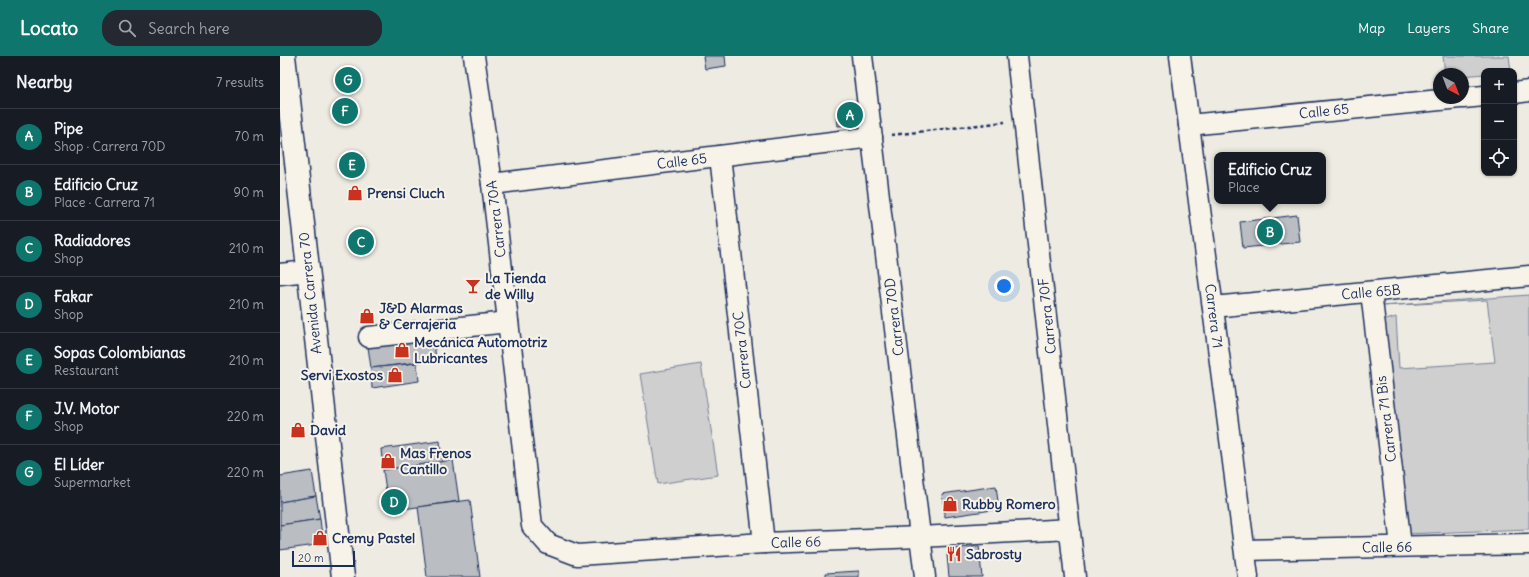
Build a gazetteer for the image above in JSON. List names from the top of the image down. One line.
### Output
{"streets":{"main road":["Avenida Carrera 70"],"street":["Calle 65","Carrera 70A","Calle 65B","Carrera 70F","Carrera 71","Carrera 70D","Carrera 70C","Carrera 71 Bis","Calle 66"]},"crossings":[["Calle 65","Carrera 70A"],["Calle 65","Carrera 71"],["Calle 65","Carrera 70D"],["Calle 65","Carrera 70C"],["Carrera 70A","Calle 66"],["Calle 65B","Carrera 71"],["Calle 65B","Carrera 71 Bis"],["Carrera 70F","Calle 66"],["Carrera 71","Calle 66"],["Carrera 70D","Calle 66"],["Carrera 70C","Calle 66"],["Carrera 71 Bis","Calle 66"]],"places":{"shop":["Prensi Cluch","J&D Alarmas & Cerrajeria","Mecánica Automotriz Lubricantes","Servi Exostos","David","Mas Frenos Cantillo","Rubby Romero","Cremy Pastel"],"bar":["La Tienda de Willy"],"restaurant":["Sabrosty"]},"scale_bar":"20 m","north":"bottom right","page":{"header":"Locato","search":"Search here","nav":["Map","Layers","Share"],"heading":["Nearby","7 results"],"pins":["G","F","A","E","B","C","D"],"map_buttons":["+","−"],"list":[{"mark":"A","name":"Pipe","note":"Shop · Carrera 70D","value":"70 m"},{"mark":"B","name":"Edificio Cruz","note":"Place · Carrera 71","value":"90 m"},{"mark":"C","name":"Radiadores","note":"Shop","value":"210 m"},{"mark":"D","name":"Fakar","note":"Shop","value":"210 m"},{"mark":"E","name":"Sopas Colombianas","note":"Restaurant","value":"210 m"},{"mark":"F","name":"J.V. Motor","note":"Shop","value":"220 m"},{"mark":"G","name":"El Líder","note":"Supermarket","value":"220 m"}],"popup":["Edificio Cruz","Place"],"scale":"20 m"}}
